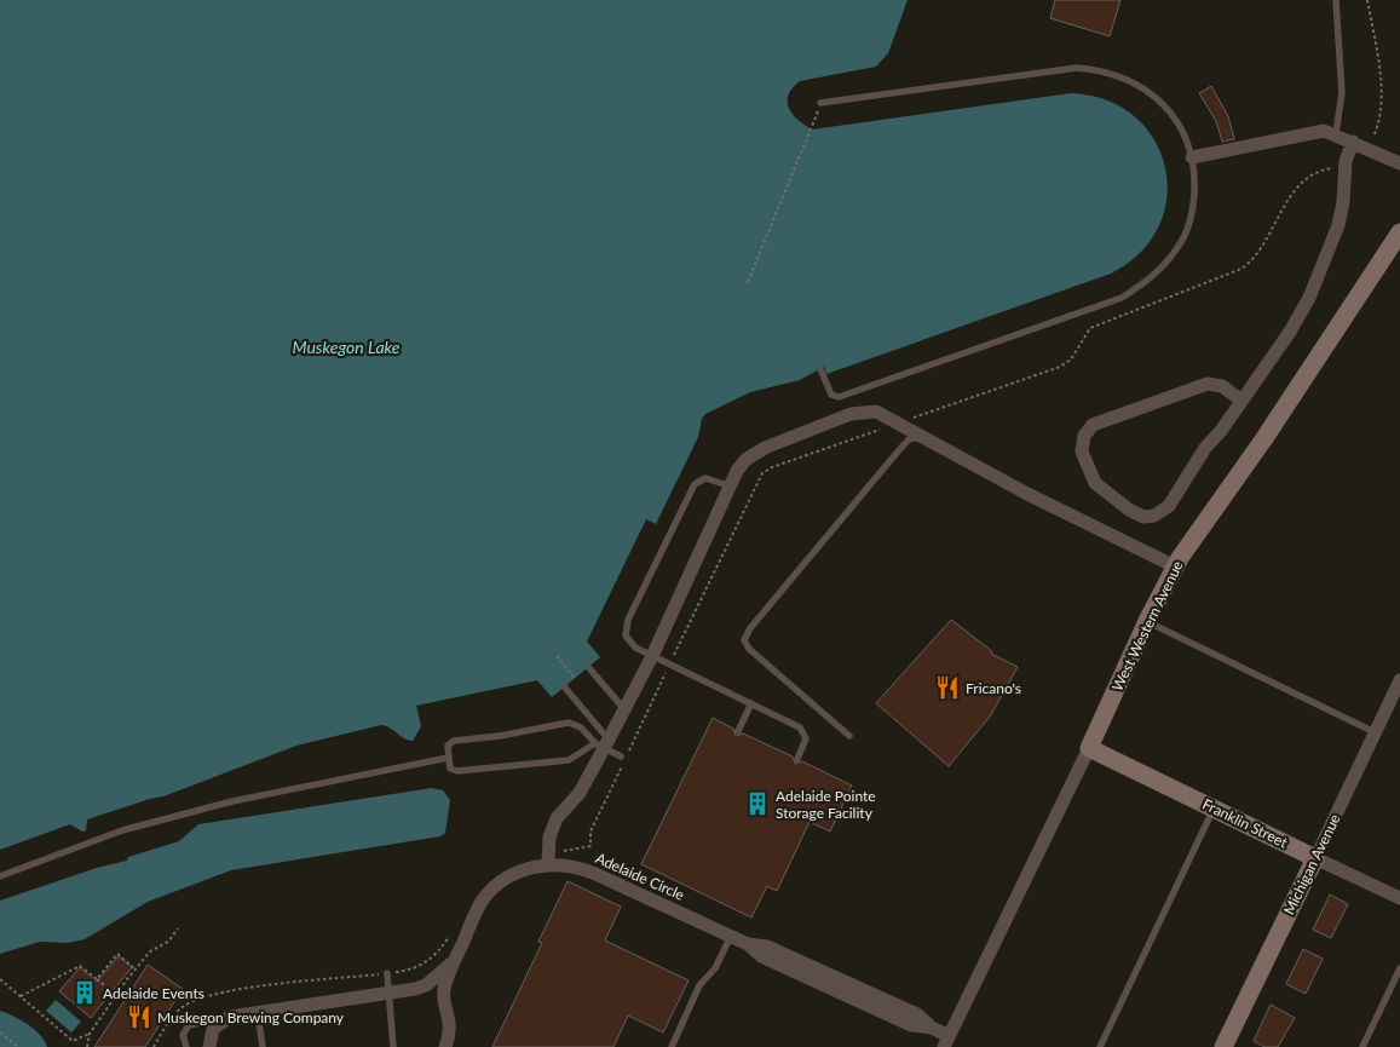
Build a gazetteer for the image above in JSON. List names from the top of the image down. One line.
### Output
{"streets":{"street":["West Western Avenue","Franklin Street","Michigan Avenue","Adelaide Circle"]},"crossings":[["West Western Avenue","Franklin Street"],["West Western Avenue","Adelaide Circle"],["Franklin Street","Michigan Avenue"]],"water":["Muskegon Lake"],"places":{"restaurant":["Fricano's","Muskegon Brewing Company"],"building":["Adelaide Pointe Storage Facility","Adelaide Events"]}}
